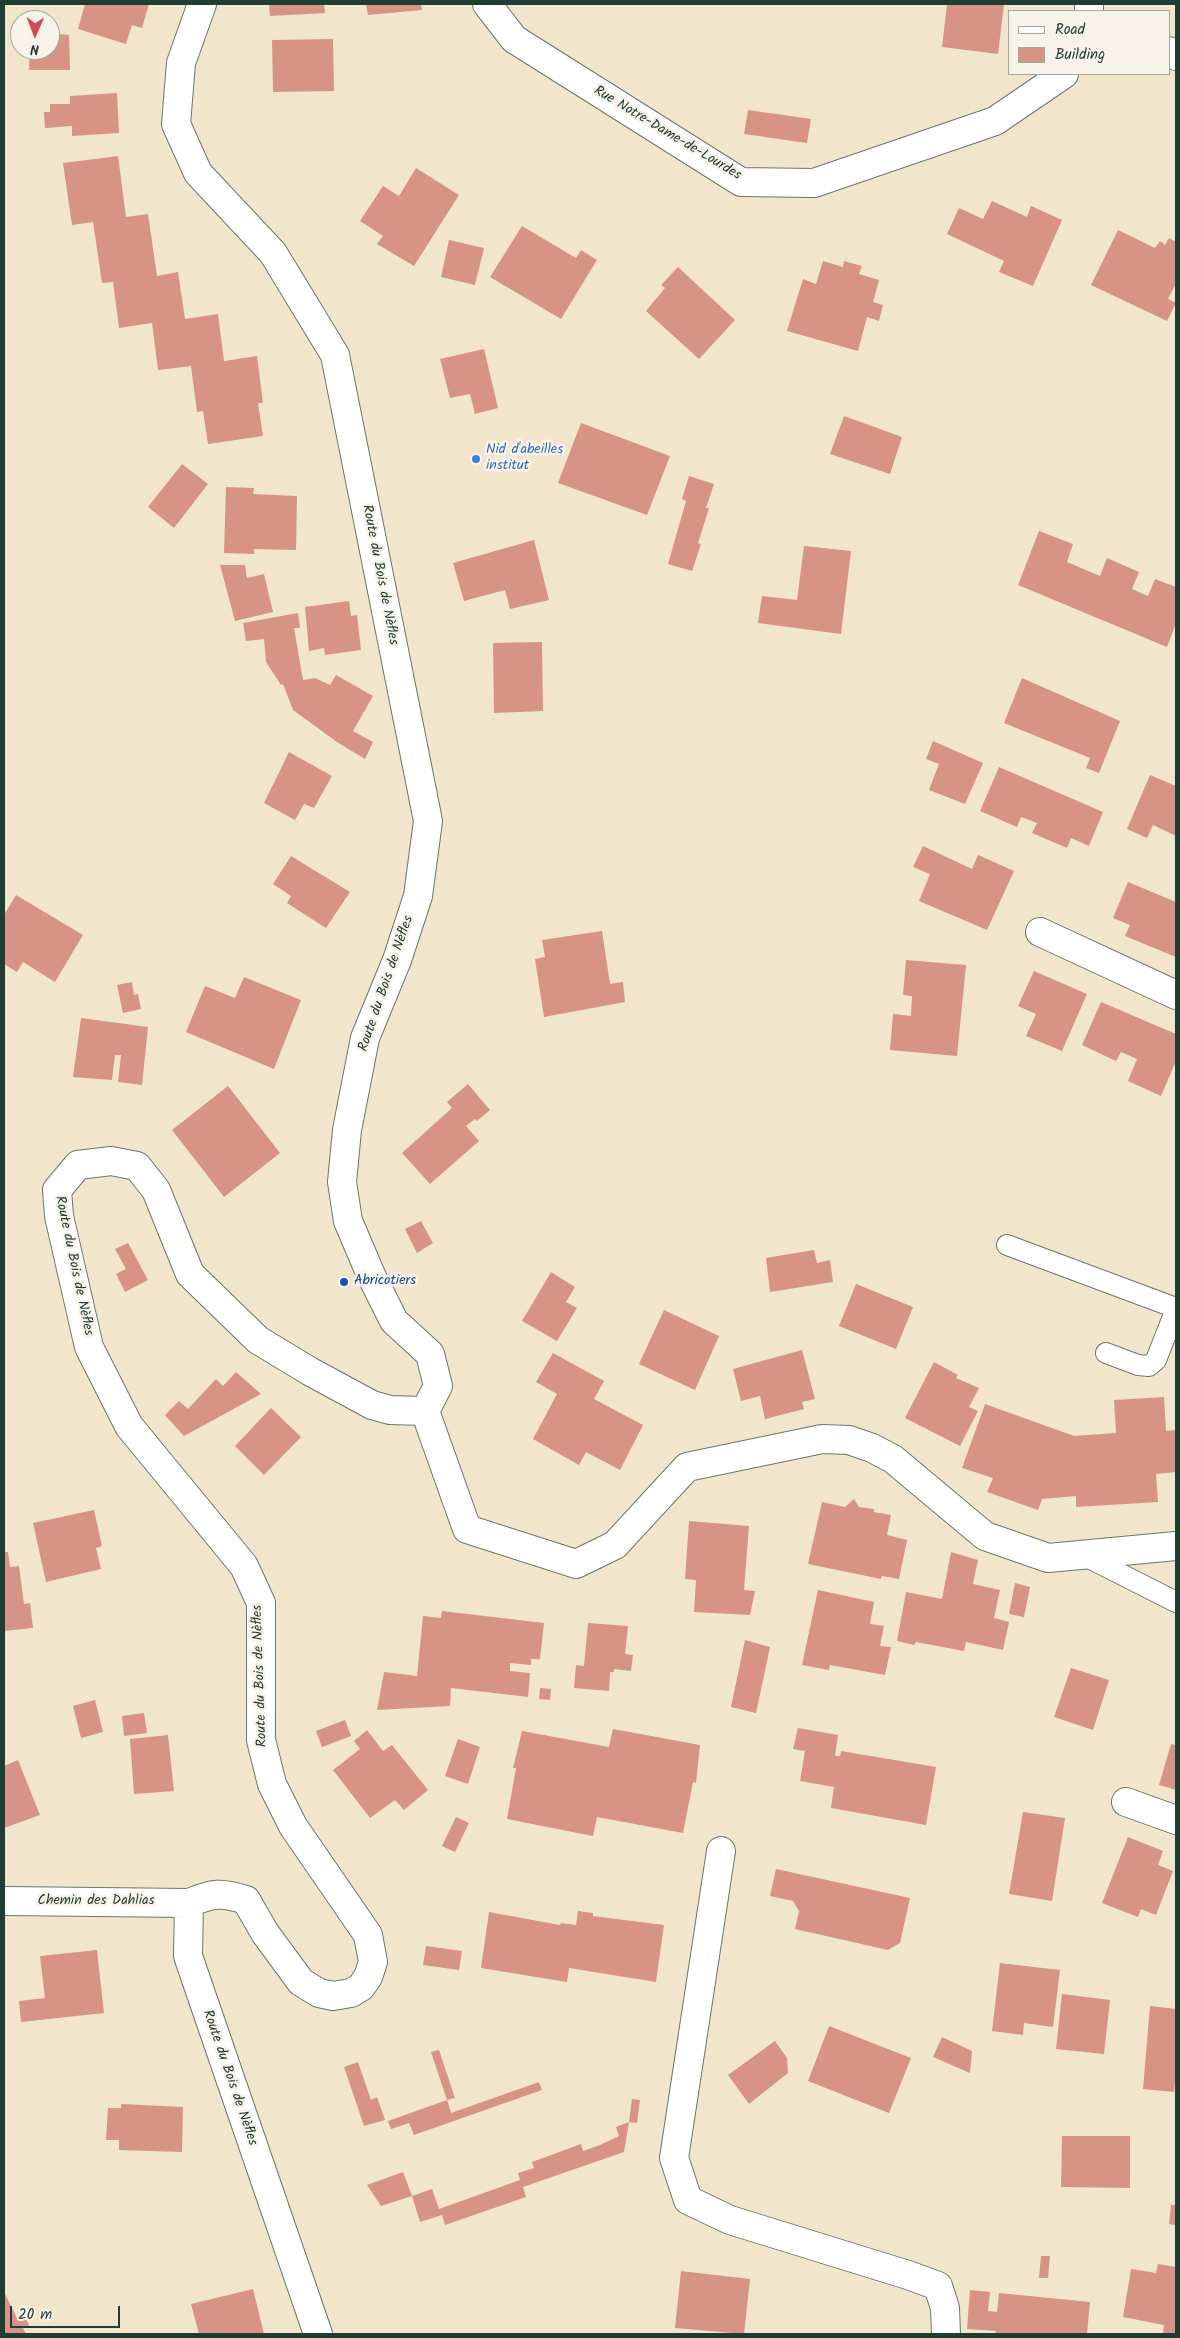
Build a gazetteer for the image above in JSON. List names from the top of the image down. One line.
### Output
{"streets":{"street":["Rue Notre-Dame-de-Lourdes","Route du Bois de Nèfles","Chemin des Dahlias"]},"crossings":[["Route du Bois de Nèfles","Chemin des Dahlias"]],"places":["Nid d'abeilles institut","Abricotiers"],"legend":["Road","Building"],"scale_bar":"20 m","north":"bottom"}
